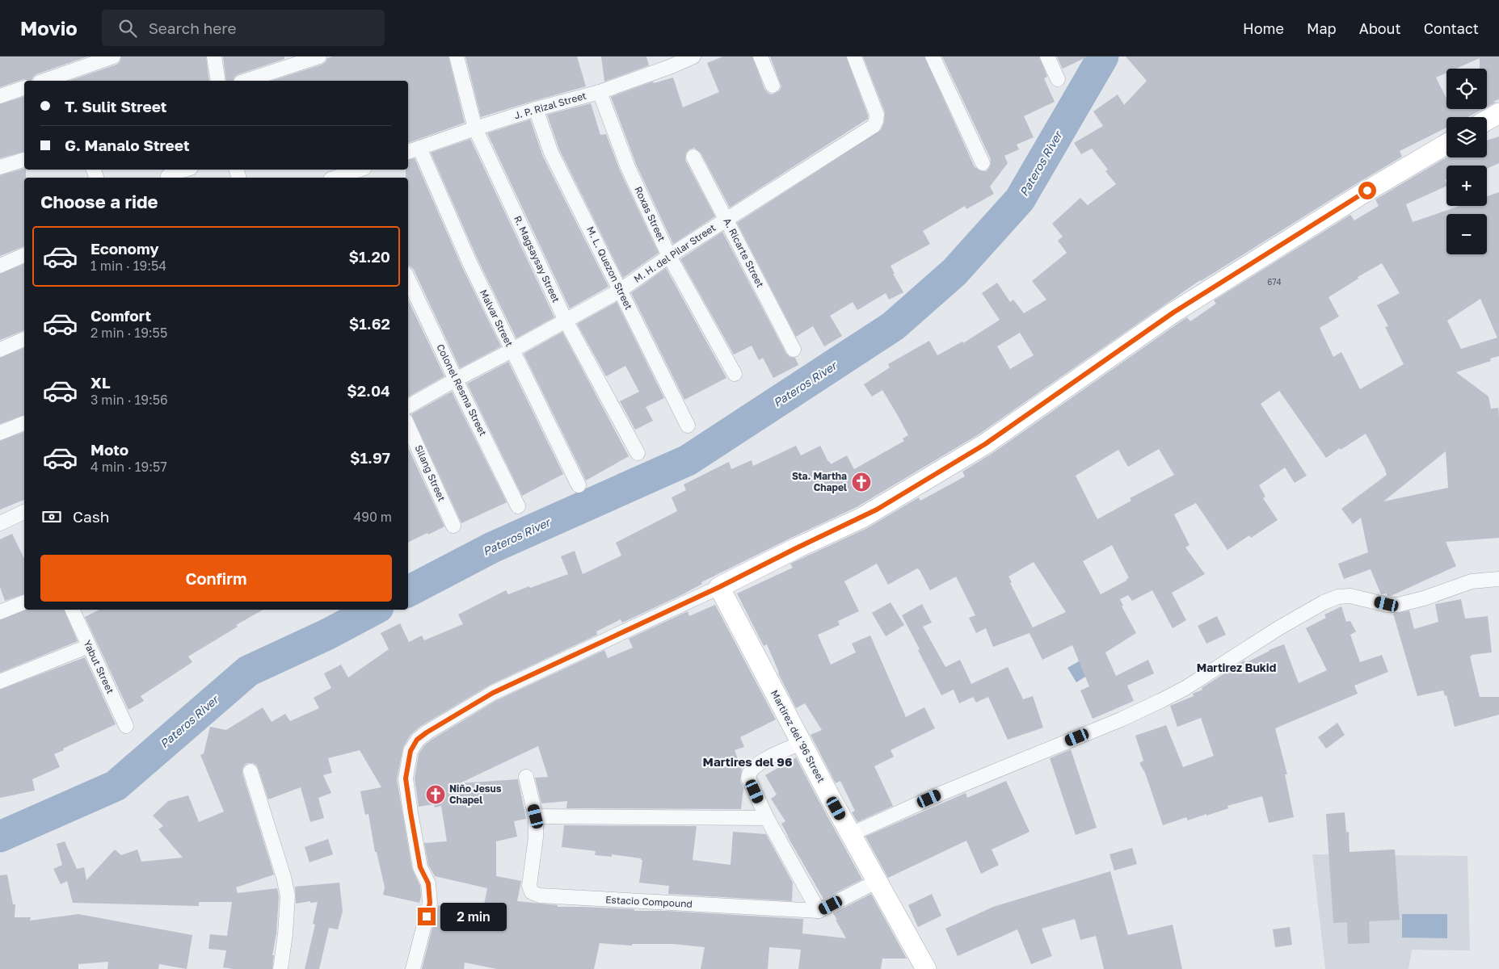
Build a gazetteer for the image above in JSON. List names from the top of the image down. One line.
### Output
{"streets":{"street":["J. P. Rizal Street","Roxas Street","A. Ricarte Street","M. H. del Pilar Street","R. Magsaysay Street","M. L. Quezon Street","Malvar Street","Colonel Resma Street","Silang Street","Yabut Street","Martirez del '96 Street","Estacio Compound"]},"crossings":[["J. P. Rizal Street","Roxas Street"],["J. P. Rizal Street","R. Magsaysay Street"],["J. P. Rizal Street","M. L. Quezon Street"],["J. P. Rizal Street","Malvar Street"],["Roxas Street","M. H. del Pilar Street"],["A. Ricarte Street","M. H. del Pilar Street"],["M. H. del Pilar Street","R. Magsaysay Street"],["M. H. del Pilar Street","M. L. Quezon Street"],["M. H. del Pilar Street","Malvar Street"],["M. H. del Pilar Street","Colonel Resma Street"]],"districts":["Martirez Bukid","Martires del 96"],"water":["Pateros River"],"places":{"church":["Sta. Martha Chapel","Niño Jesus Chapel"]},"house_numbers":["674"],"page":{"header":"Movio","search":"Search here","nav":["Home","Map","About","Contact"],"map_buttons":["+","−"],"banner":["T. Sulit Street","G. Manalo Street"],"heading":"Choose a ride","list":[{"name":"Economy","note":"1 min · 19:54","value":"$1.20"},{"name":"Comfort","note":"2 min · 19:55","value":"$1.62"},{"name":"XL","note":"3 min · 19:56","value":"$2.04"},{"name":"Moto","note":"4 min · 19:57","value":"$1.97"}],"pay":["Cash","490 m"],"buttons":"Confirm","bubble":"2 min"}}
